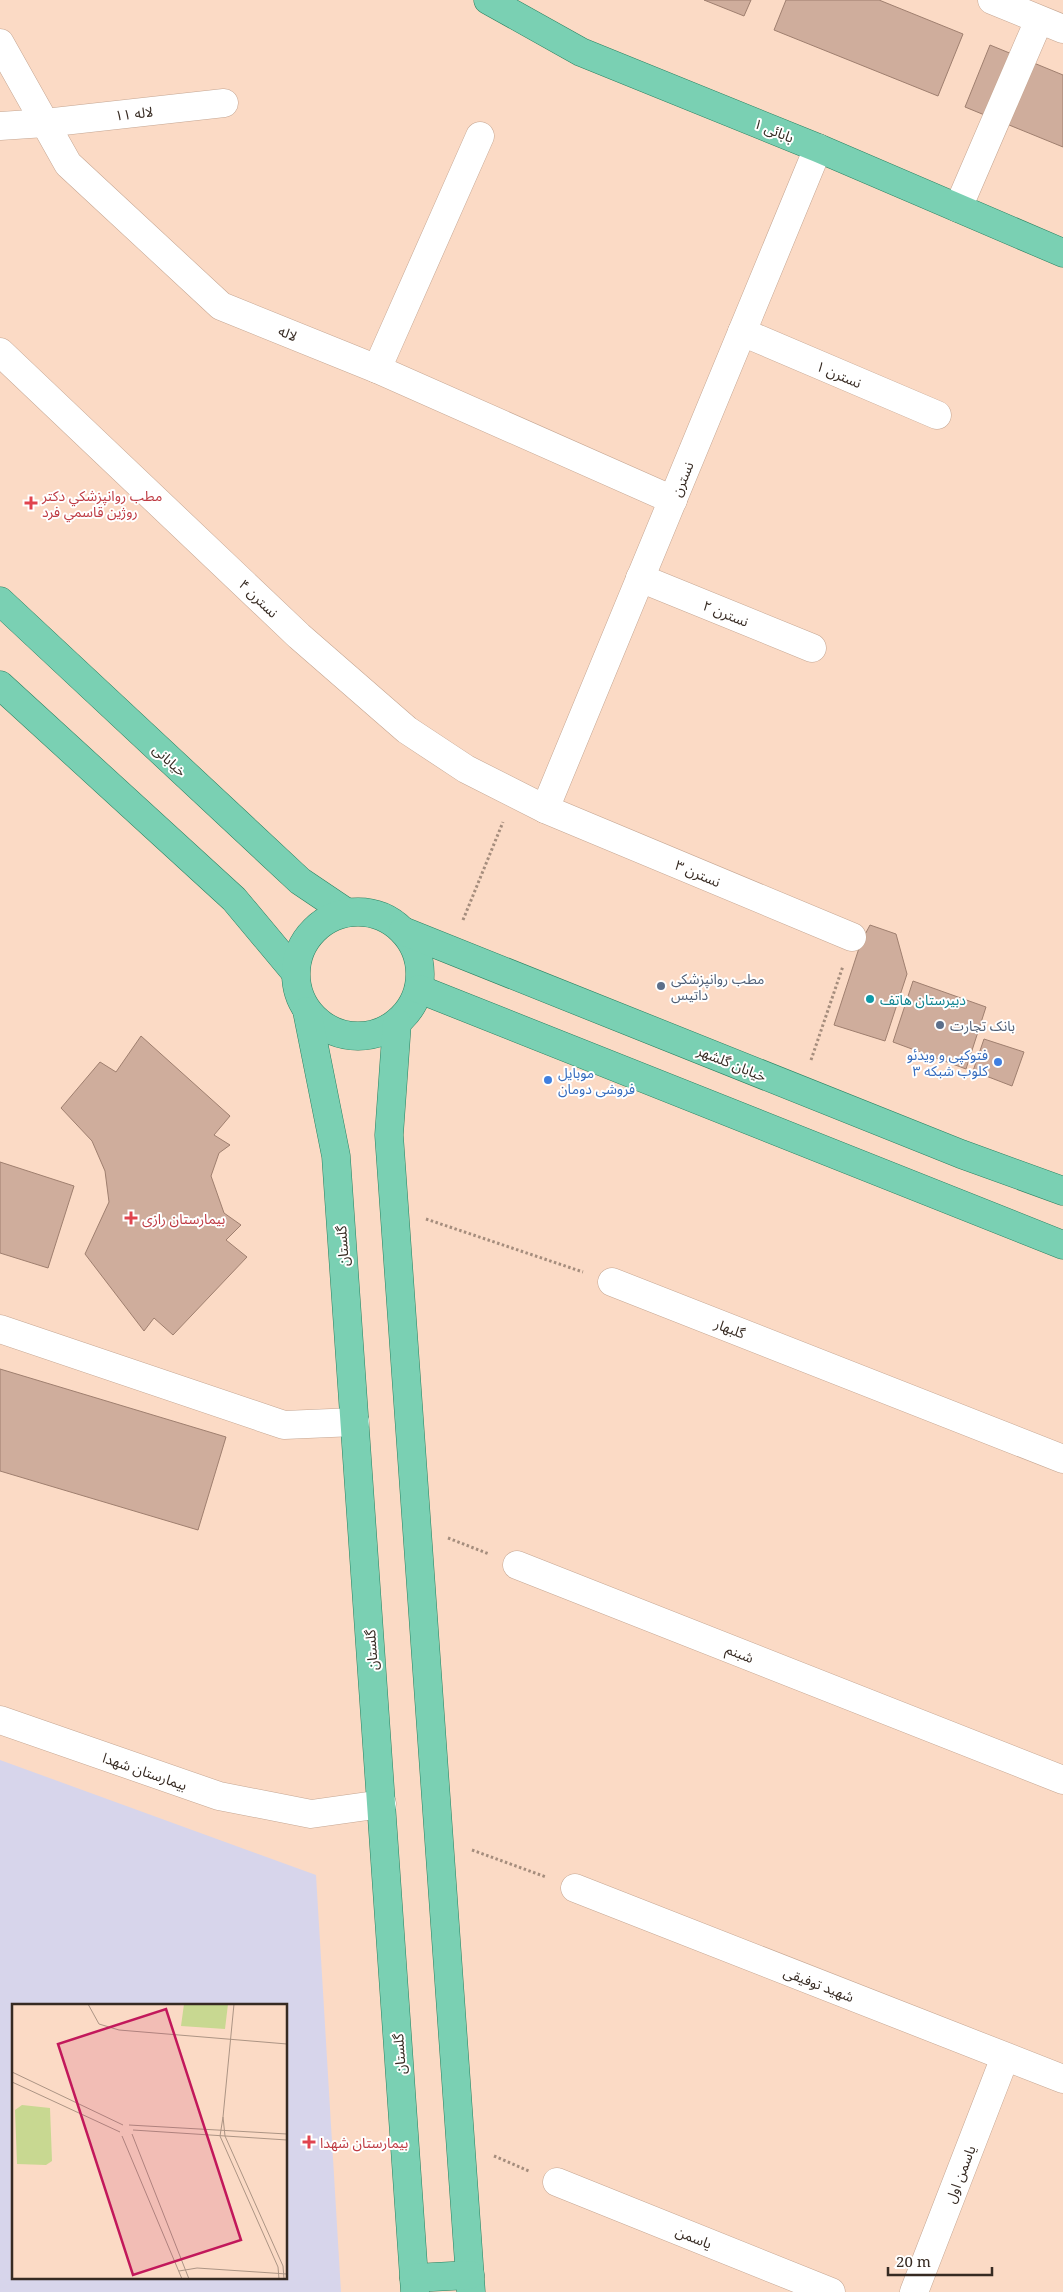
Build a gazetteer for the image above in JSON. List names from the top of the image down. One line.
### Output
{"streets":{"main road":["بابائی ۱","خیابانی","خیابان گلشهر","گلستان"],"street":["لاله ۱۱","لاله","نسترن ١","نسترن","نسترن ۴","نسترن ٢","نسترن ٣","گلبهار","شبنم","بیمارستان شهدا","شهید توفیقی","یاسمن اول","یاسمن"]},"crossings":[["لاله ۱۱","لاله"],["بابائی ۱","نسترن"],["لاله","نسترن"],["نسترن ١","نسترن"],["نسترن","نسترن ۴"],["نسترن","نسترن ٢"],["نسترن","نسترن ٣"],["نسترن ۴","نسترن ٣"],["خیابانی","خیابان گلشهر"],["خیابانی","گلستان"],["خیابان گلشهر","گلستان"],["گلستان","بیمارستان شهدا"],["شهید توفیقی","یاسمن اول"]],"places":{"health":["مطب روانپزشكي دكتر روژين قاسمي فرد","بیمارستان رازی","بیمارستان شهدا"],"other":["مطب روانپزشکی داتیس","دبیرستان هاتف","بانک تجارت","فتوکپی و ویدئو کلوب شبکه ۳","موبایل فروشی دومان"]},"scale_bar":"20 m"}
